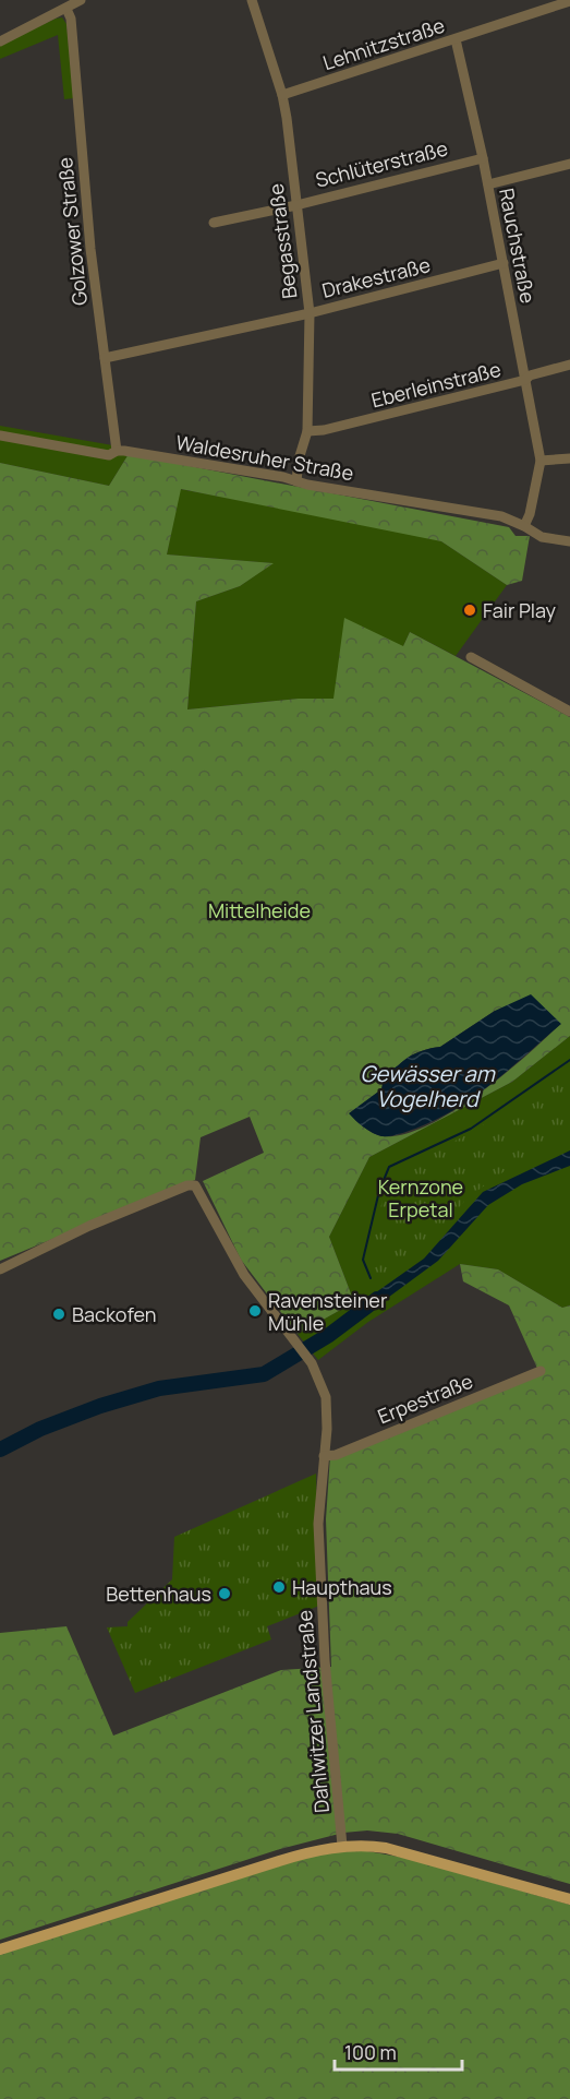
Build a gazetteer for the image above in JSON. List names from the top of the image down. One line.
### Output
{"streets":{"street":["Lehnitzstraße","Schlüterstraße","Golzower Straße","Begasstraße","Rauchstraße","Drakestraße","Eberleinstraße","Waldesruher Straße","Erpestraße","Dahlwitzer Landstraße"]},"crossings":[["Lehnitzstraße","Begasstraße"],["Lehnitzstraße","Rauchstraße"],["Schlüterstraße","Begasstraße"],["Schlüterstraße","Rauchstraße"],["Golzower Straße","Drakestraße"],["Golzower Straße","Waldesruher Straße"],["Begasstraße","Drakestraße"],["Begasstraße","Eberleinstraße"],["Begasstraße","Waldesruher Straße"],["Rauchstraße","Drakestraße"],["Rauchstraße","Eberleinstraße"],["Rauchstraße","Waldesruher Straße"],["Erpestraße","Dahlwitzer Landstraße"]],"water":["Gewässer am Vogelherd"],"parks":["Mittelheide","Kernzone Erpetal"],"places":["Fair Play","Ravensteiner Mühle","Backofen","Haupthaus","Bettenhaus"],"scale_bar":"100 m"}
